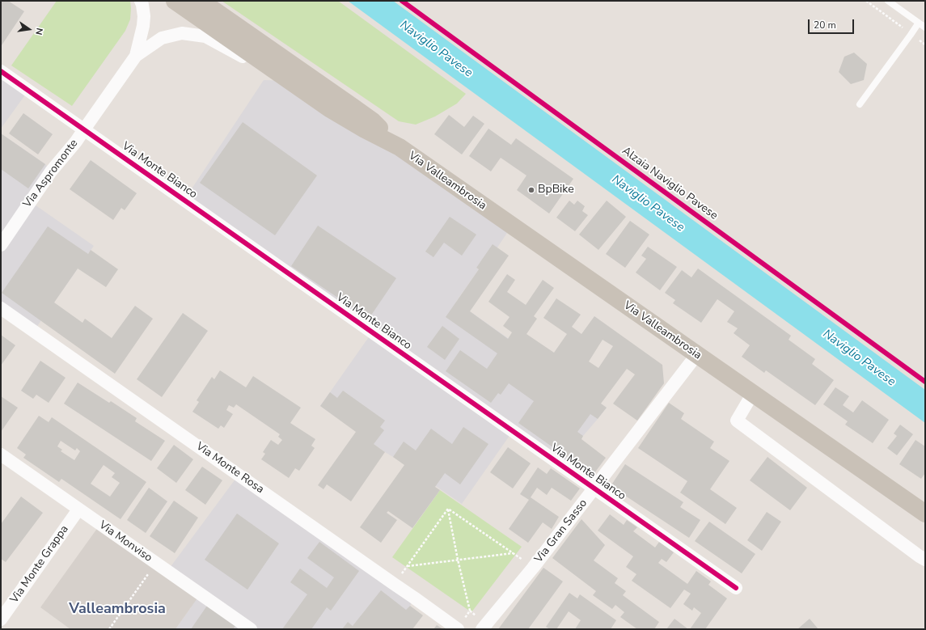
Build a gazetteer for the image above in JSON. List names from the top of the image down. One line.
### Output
{"streets":{"main road":["Via Valleambrosia"],"street":["Via Monte Bianco","Via Aspromonte","Via Monte Rosa","Via Gran Sasso","Via Monviso","Via Monte Grappa"],"cycle path":["Alzaia Naviglio Pavese"]},"crossings":[["Via Monte Bianco","Via Aspromonte"],["Via Monte Bianco","Via Gran Sasso"],["Via Valleambrosia","Via Gran Sasso"],["Via Monviso","Via Monte Grappa"]],"districts":["Valleambrosia"],"water":["Naviglio Pavese"],"places":["BpBike"],"scale_bar":"20 m","north":"right"}
